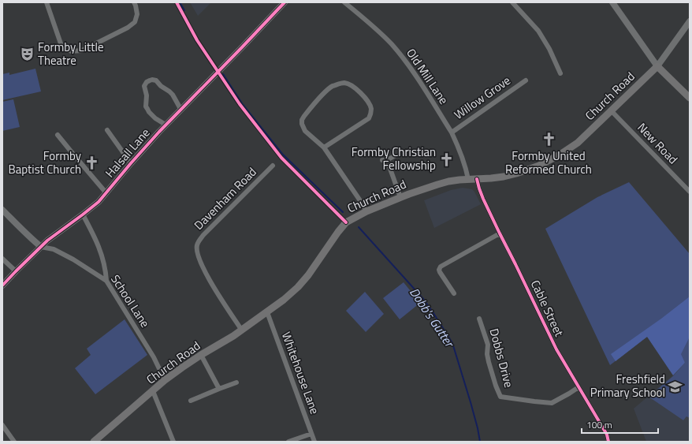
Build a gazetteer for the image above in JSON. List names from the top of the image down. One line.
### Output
{"streets":{"main road":["Church Road"],"street":["Old Mill Lane","Willow Grove","New Road","Halsall Lane","Davenham Road","School Lane","Cable Street","Dobbs Drive","Whitehouse Lane"]},"crossings":[["Old Mill Lane","Church Road"],["Old Mill Lane","Willow Grove"],["Church Road","New Road"],["Church Road","Davenham Road"],["Church Road","School Lane"],["Church Road","Cable Street"],["Church Road","Whitehouse Lane"],["Halsall Lane","School Lane"],["Cable Street","Dobbs Drive"]],"water":["Dobb's Gutter"],"places":{"theatre":["Formby Little Theatre"],"church":["Formby United Reformed Church","Formby Christian Fellowship","Formby Baptist Church"],"school or university":["Freshfield Primary School"]},"scale_bar":"100 m"}
